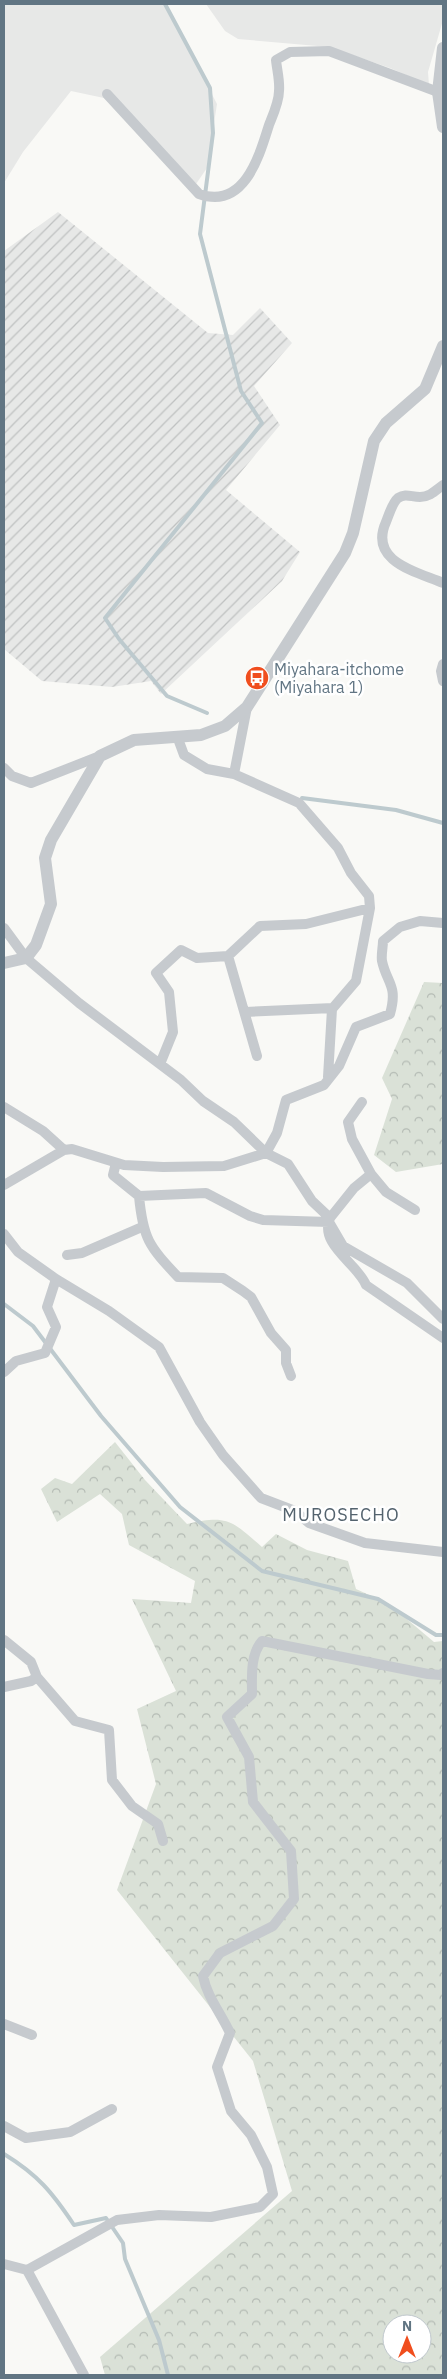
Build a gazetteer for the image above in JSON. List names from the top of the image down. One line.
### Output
{"districts":["MUROSECHO"],"places":{"bus stop":["Miyahara-itchome (Miyahara 1)"]},"north":"top"}
